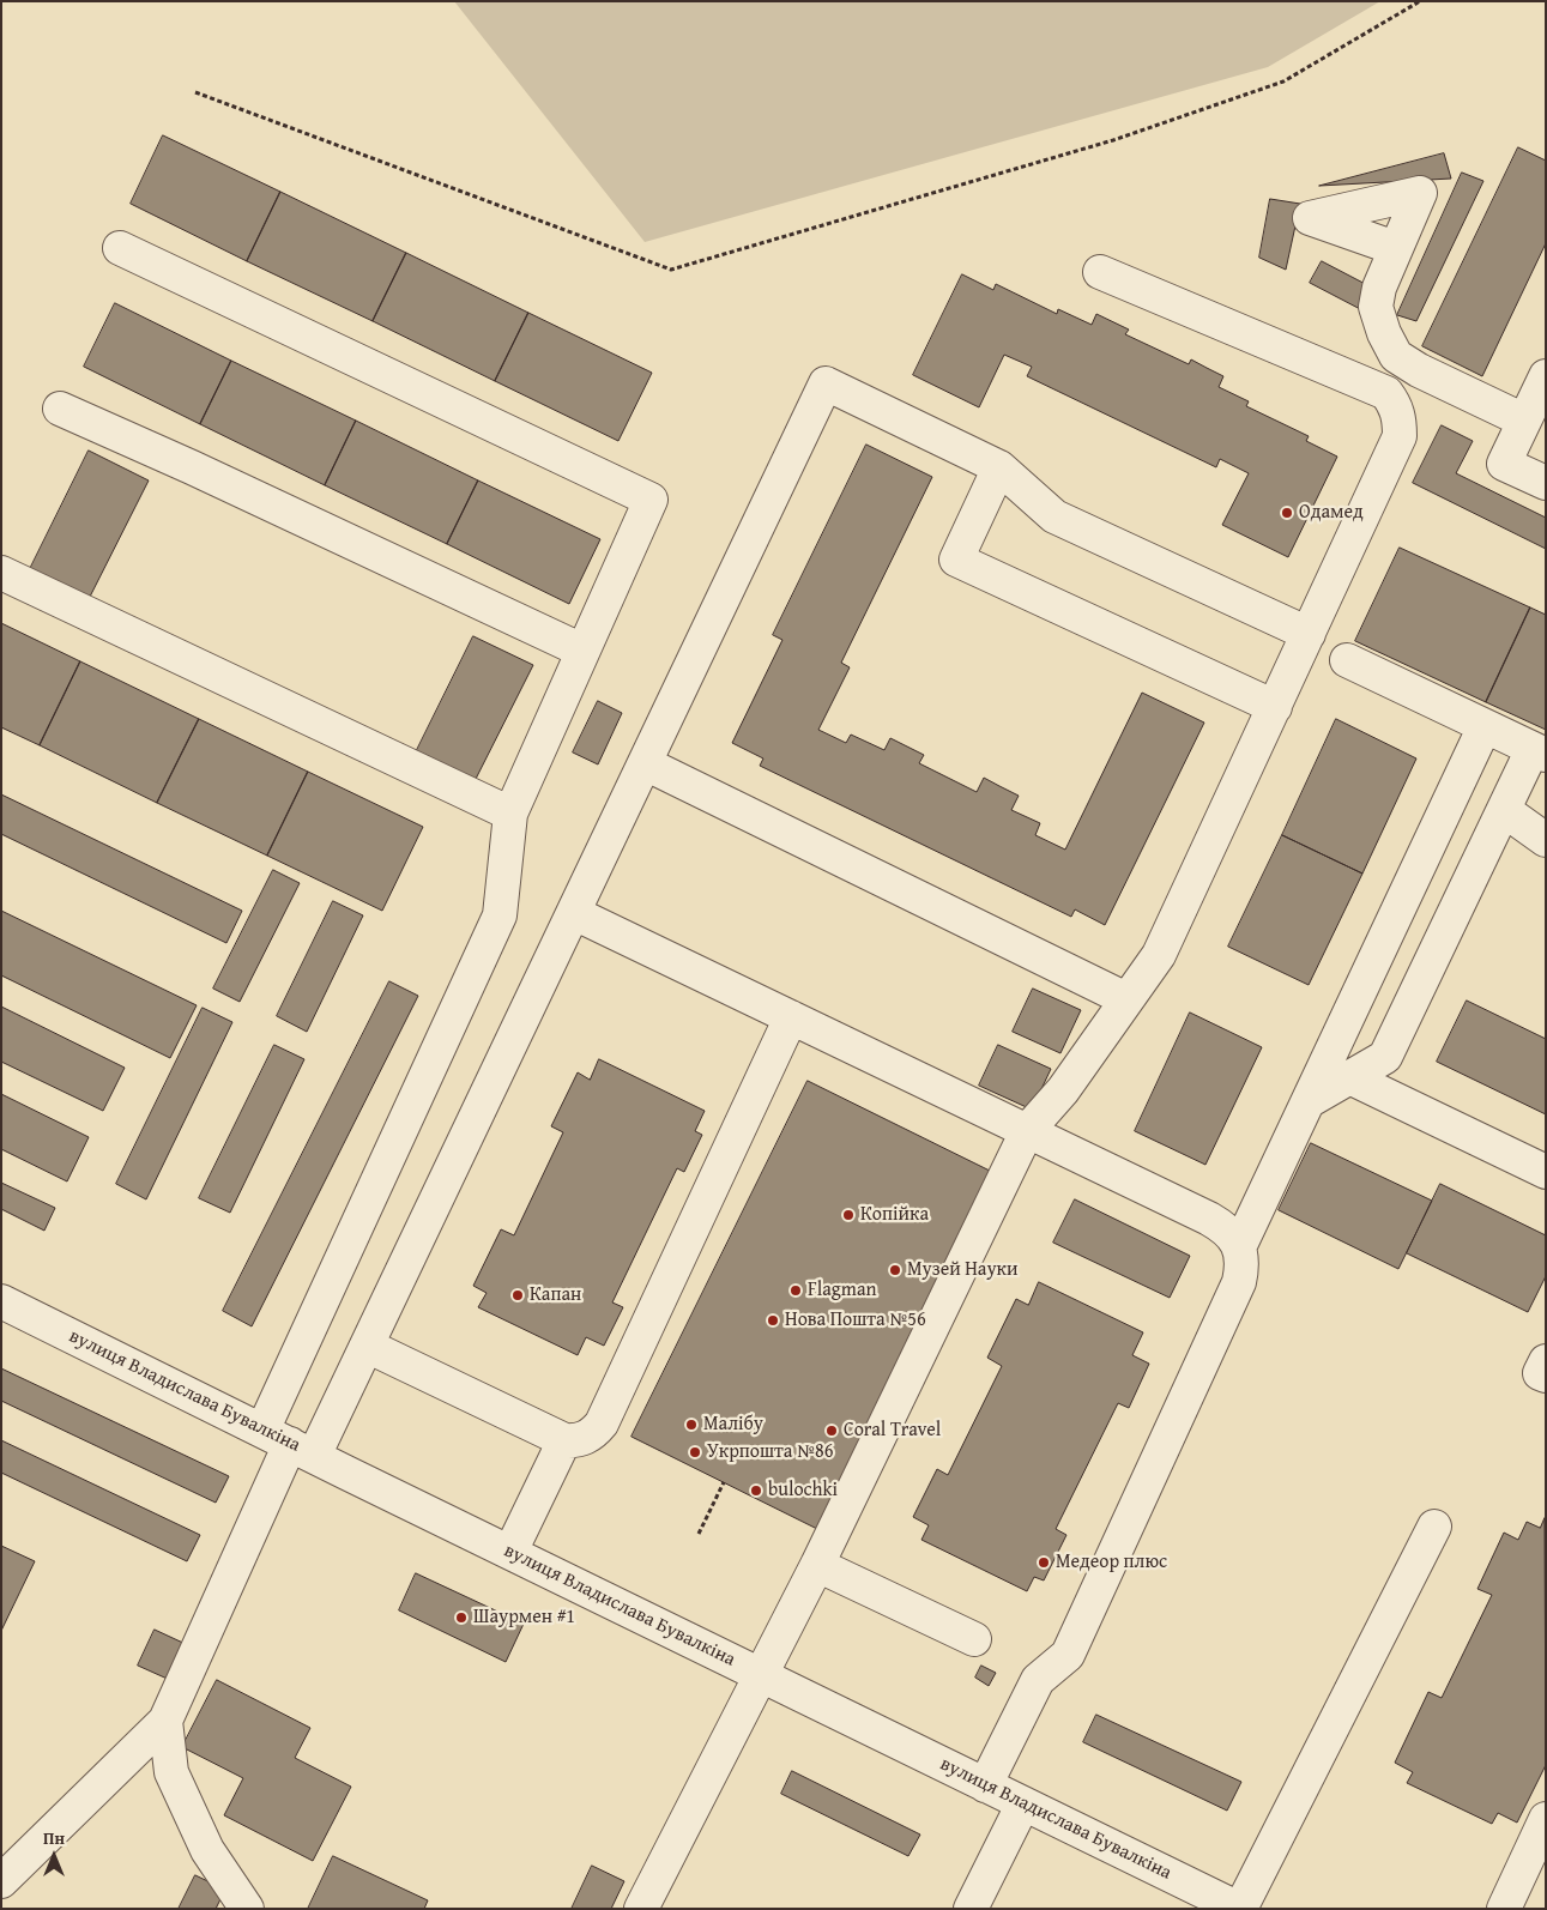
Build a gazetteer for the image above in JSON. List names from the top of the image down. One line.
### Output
{"streets":{"street":["вулиця Владислава Бувалкіна"]},"places":["Одамед","Копійка","Музей Науки","Flagman","Капан","Нова Пошта №56","Малiбу","Coral Travel","Укрпошта №86","bulochki","Медеор плюс","Шаурмен #1"],"north":"top"}
